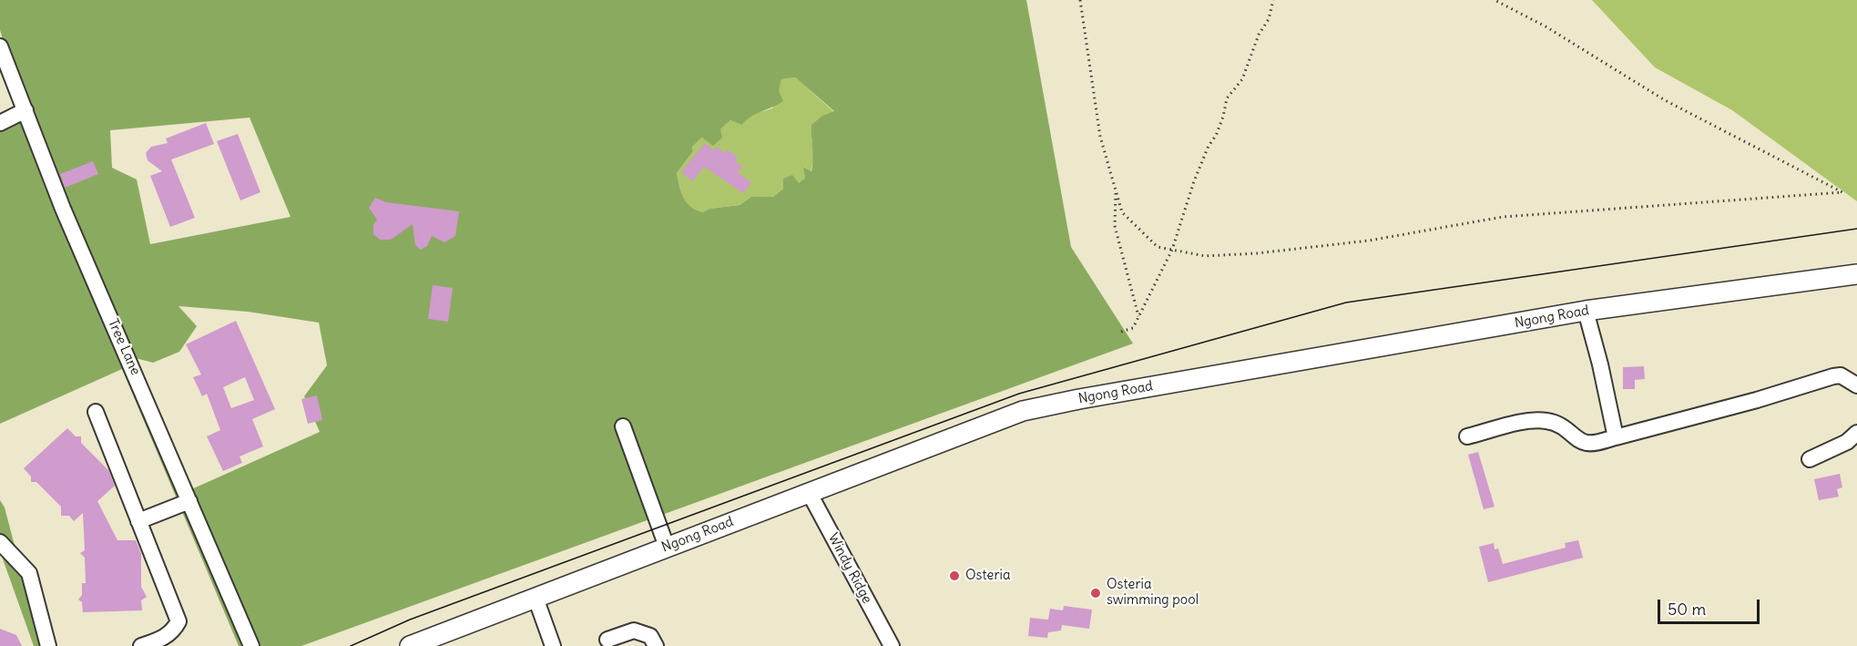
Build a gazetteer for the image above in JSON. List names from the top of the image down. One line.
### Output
{"streets":{"main road":["Ngong Road"],"street":["Tree Lane","Windy Ridge"]},"crossings":[["Ngong Road","Windy Ridge"]],"places":["Osteria","Osteria swimming pool"],"scale_bar":"50 m"}
